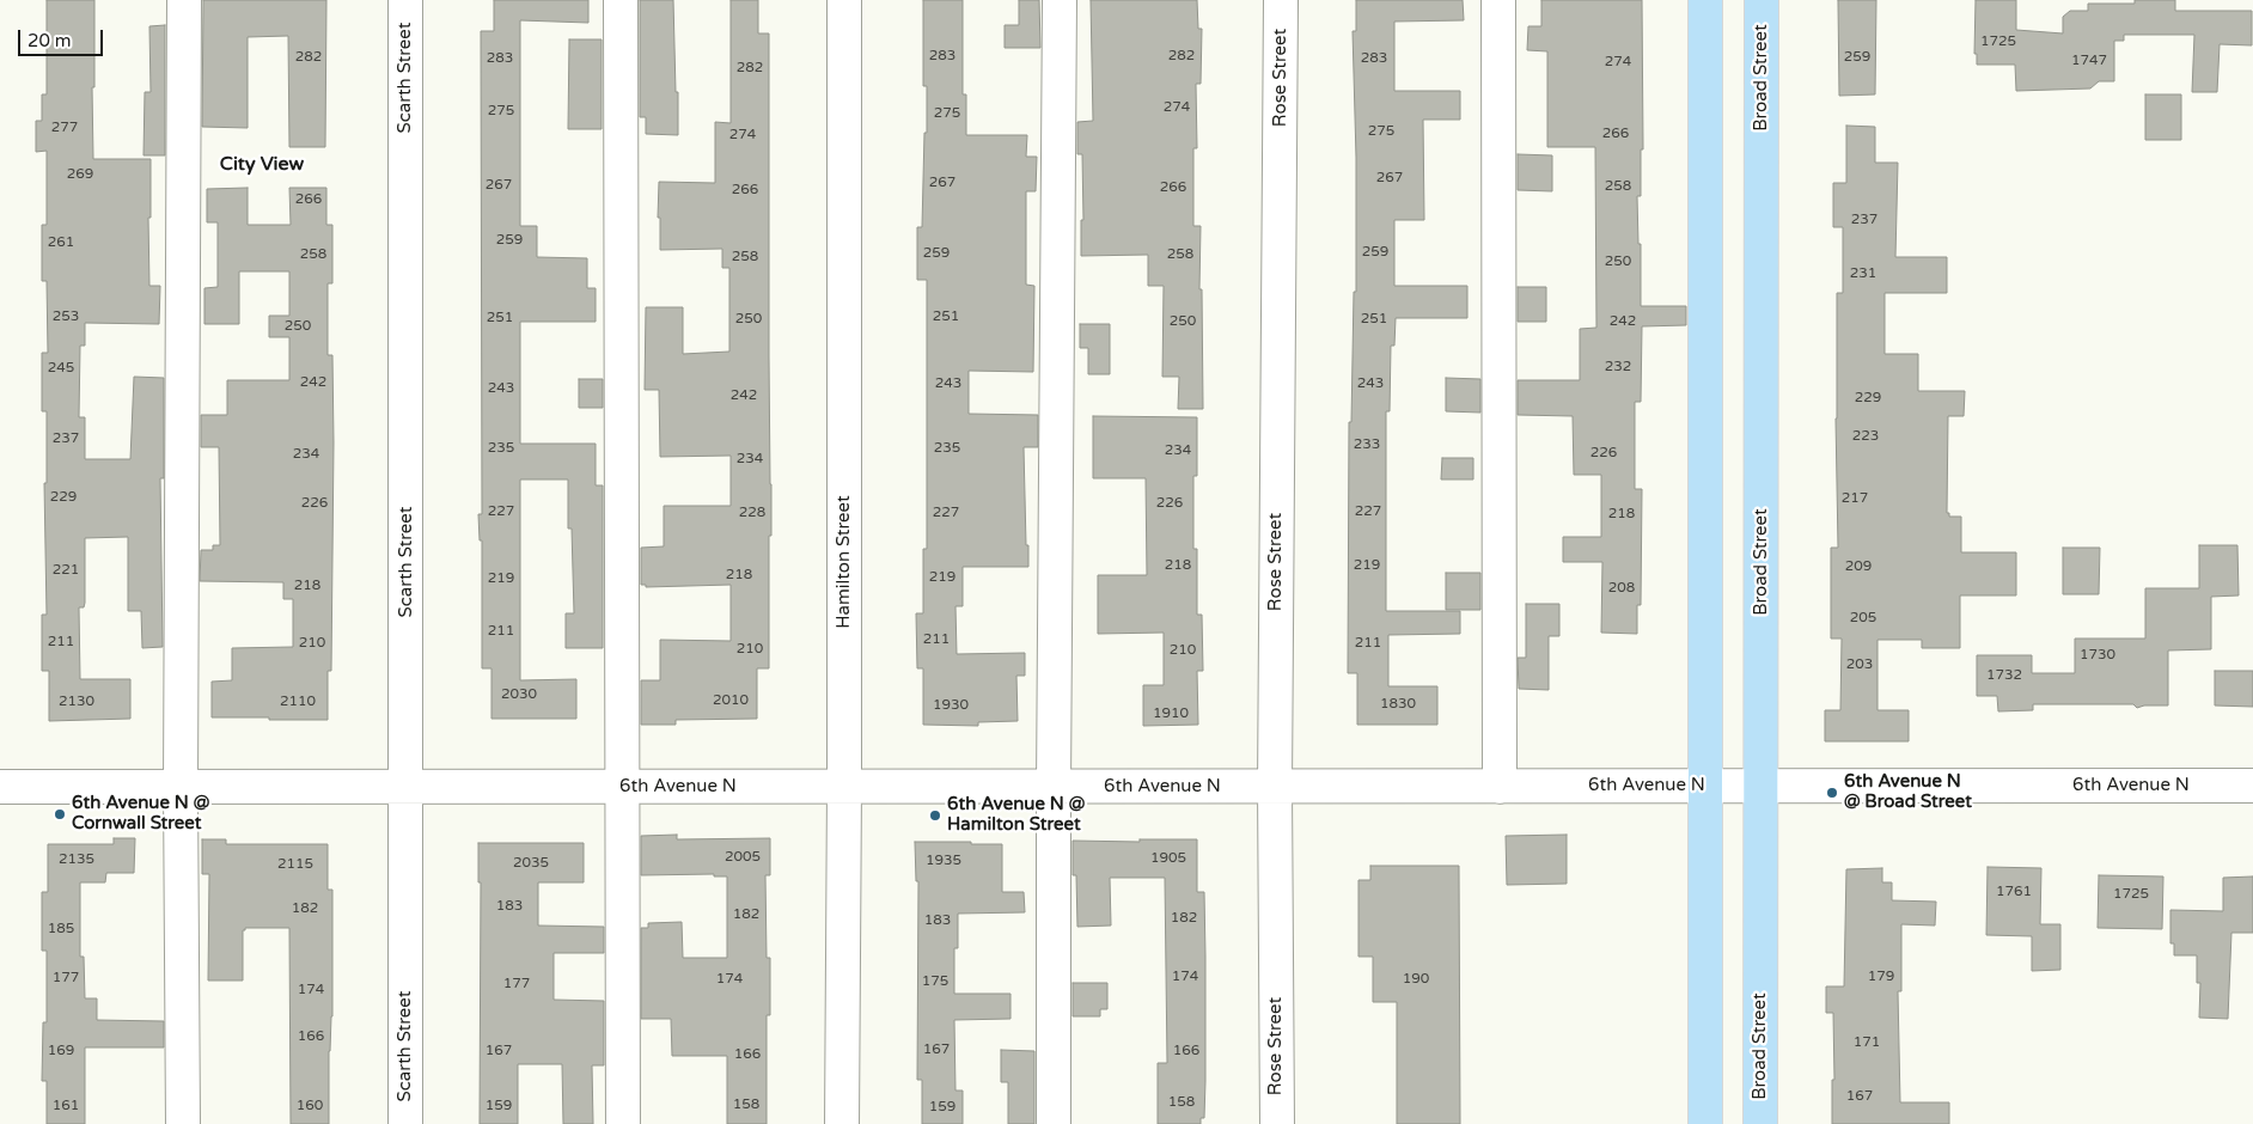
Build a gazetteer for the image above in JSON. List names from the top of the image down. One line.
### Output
{"streets":{"main road":["Broad Street"],"street":["Scarth Street","Rose Street","Hamilton Street","6th Avenue N"]},"crossings":[["Scarth Street","6th Avenue N"],["Rose Street","6th Avenue N"],["Broad Street","6th Avenue N"],["Hamilton Street","6th Avenue N"]],"districts":["City View"],"places":["6th Avenue N @ Broad Street","6th Avenue N @ Cornwall Street","6th Avenue N @ Hamilton Street"],"house_numbers":["1725","283","282","282","259","283","283","1747","274","282","274","275","275","277","275","266","274","269","267","267","267","258","266","266","266","237","259","261","259","259","258","258","258","250","231","253","251","251","250","251","250","242","250","232","245","242","243","243","243","242","229","223","237","233","235","235","234","226","234","234","229","217","226","226","227","227","228","227","218","218","219","209","221","218","219","219","218","208","205","211","211","211","210","211","210","210","1730","203","1732","2030","2010","2130","2110","1830","1930","1910","2005","1905","2135","1935","2035","2115","1761","1725","183","182","182","182","183","185","174","179","177","174","190","175","177","174","166","171","167","169","167","166","166","167","158","158","161","160","159","159"],"scale_bar":"20 m"}
